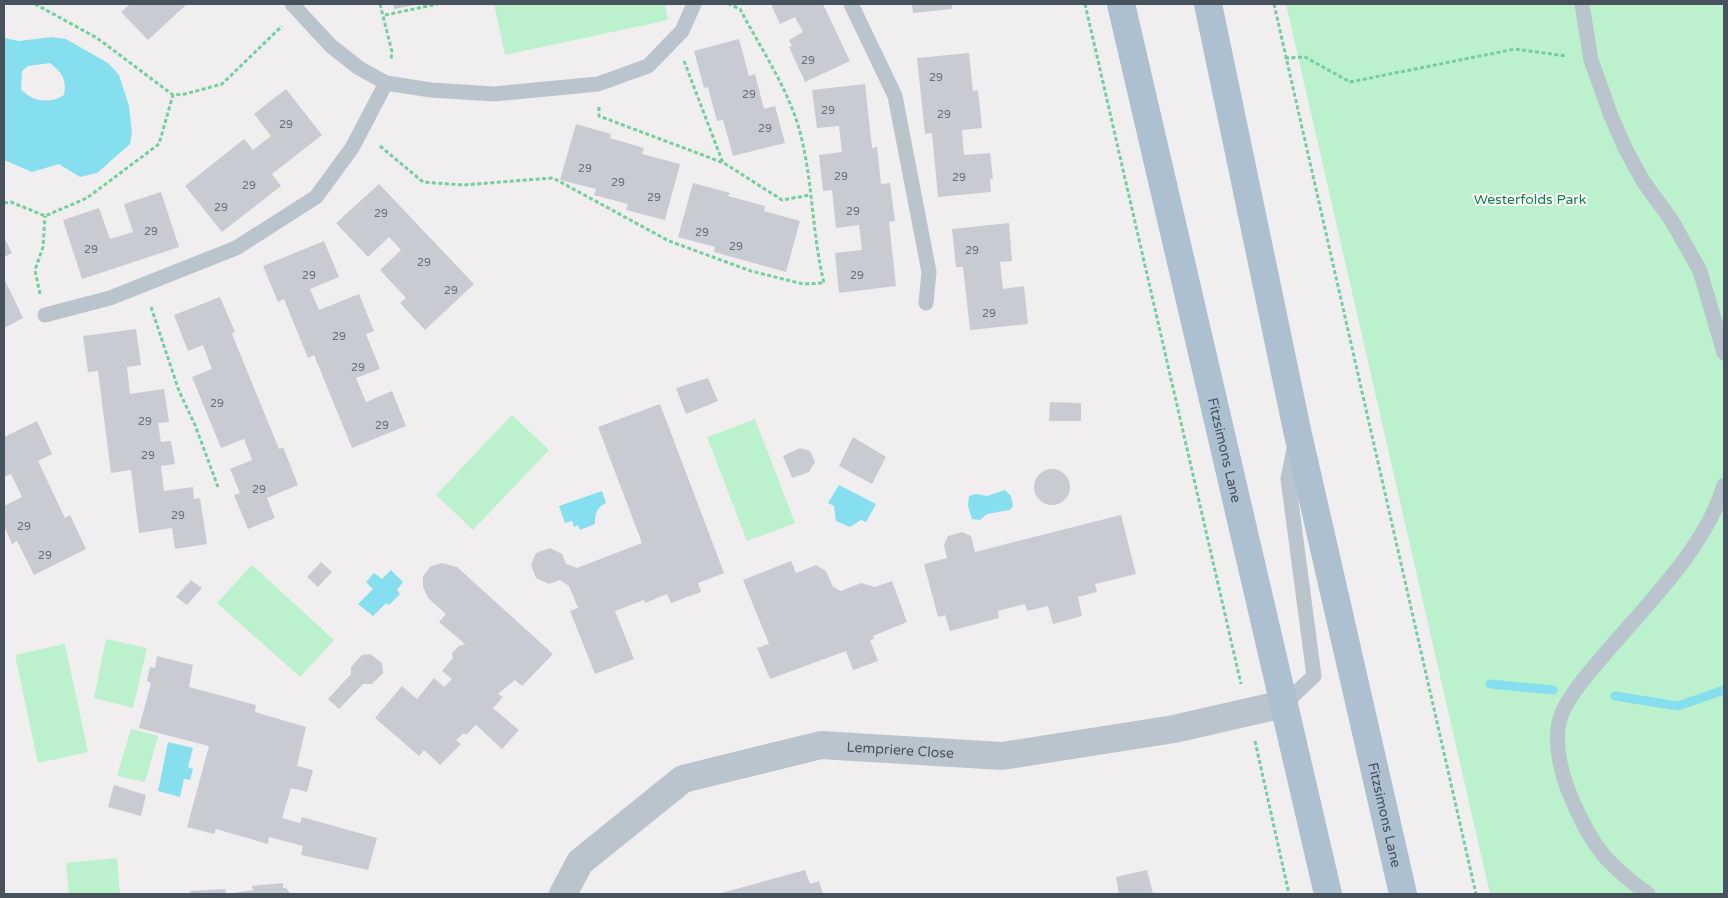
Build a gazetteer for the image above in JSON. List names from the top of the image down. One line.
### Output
{"streets":{"main road":["Fitzsimons Lane"],"street":["Lempriere Close"]},"crossings":[["Fitzsimons Lane","Lempriere Close"]],"parks":["Westerfolds Park"],"house_numbers":["29","29","29","29","29","29","29","29","29","29","29","29","29","29","29","29","29","29","29","29","29","29","29","29","29","29","29","29","29","29","29","29","29","29","29","29"]}
